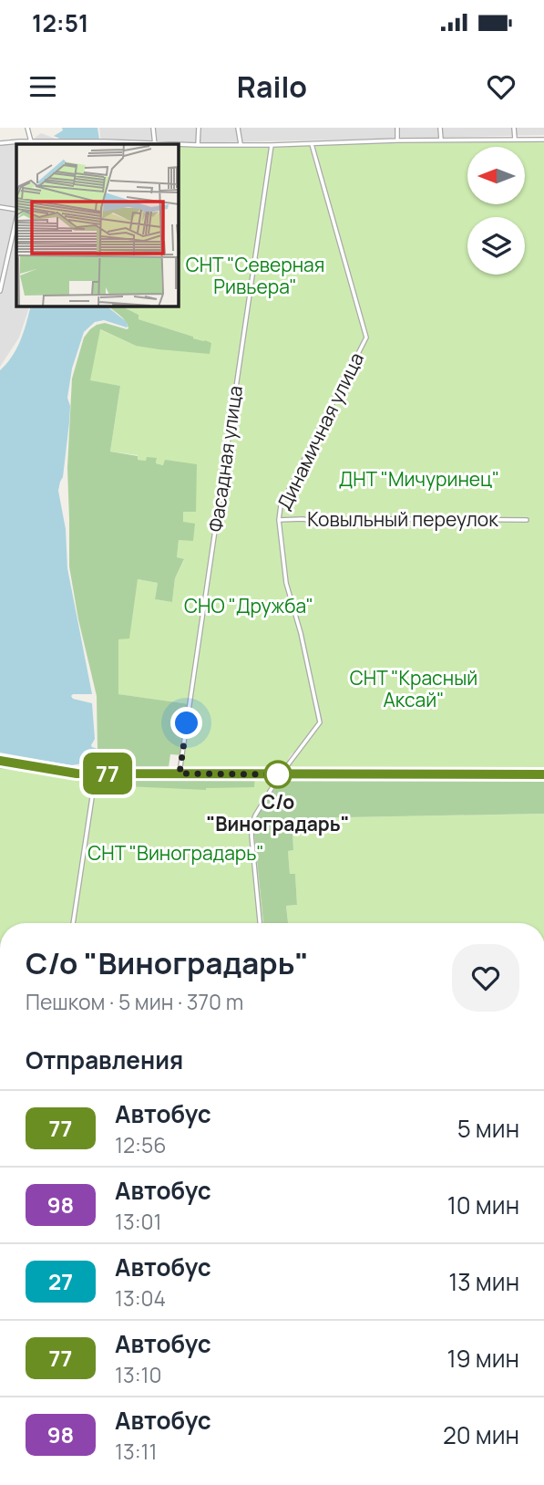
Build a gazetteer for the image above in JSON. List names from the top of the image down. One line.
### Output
{"streets":{"street":["Динамичная улица","Фасадная улица","Ковыльный переулок"]},"crossings":[["Динамичная улица","Ковыльный переулок"]],"parks":["СНТ \"Северная Ривьера\"","ДНТ \"Мичуринец\"","СНО \"Дружба\"","СНТ \"Красный Аксай\"","СНТ \"Виноградарь\""],"places":["С/о \"Виноградарь\""],"lines":["bus line 77"],"north":"left","page":{"status":"12:51","header":"Railo","on_map":"77","heading":[["С/о \"Виноградарь\"","Пешком · 5 мин · 370 m"],"Отправления"],"list":[{"mark":"77","name":"Автобус","note":"12:56","value":"5 мин"},{"mark":"98","name":"Автобус","note":"13:01","value":"10 мин"},{"mark":"27","name":"Автобус","note":"13:04","value":"13 мин"},{"mark":"77","name":"Автобус","note":"13:10","value":"19 мин"},{"mark":"98","name":"Автобус","note":"13:11","value":"20 мин"}]}}
